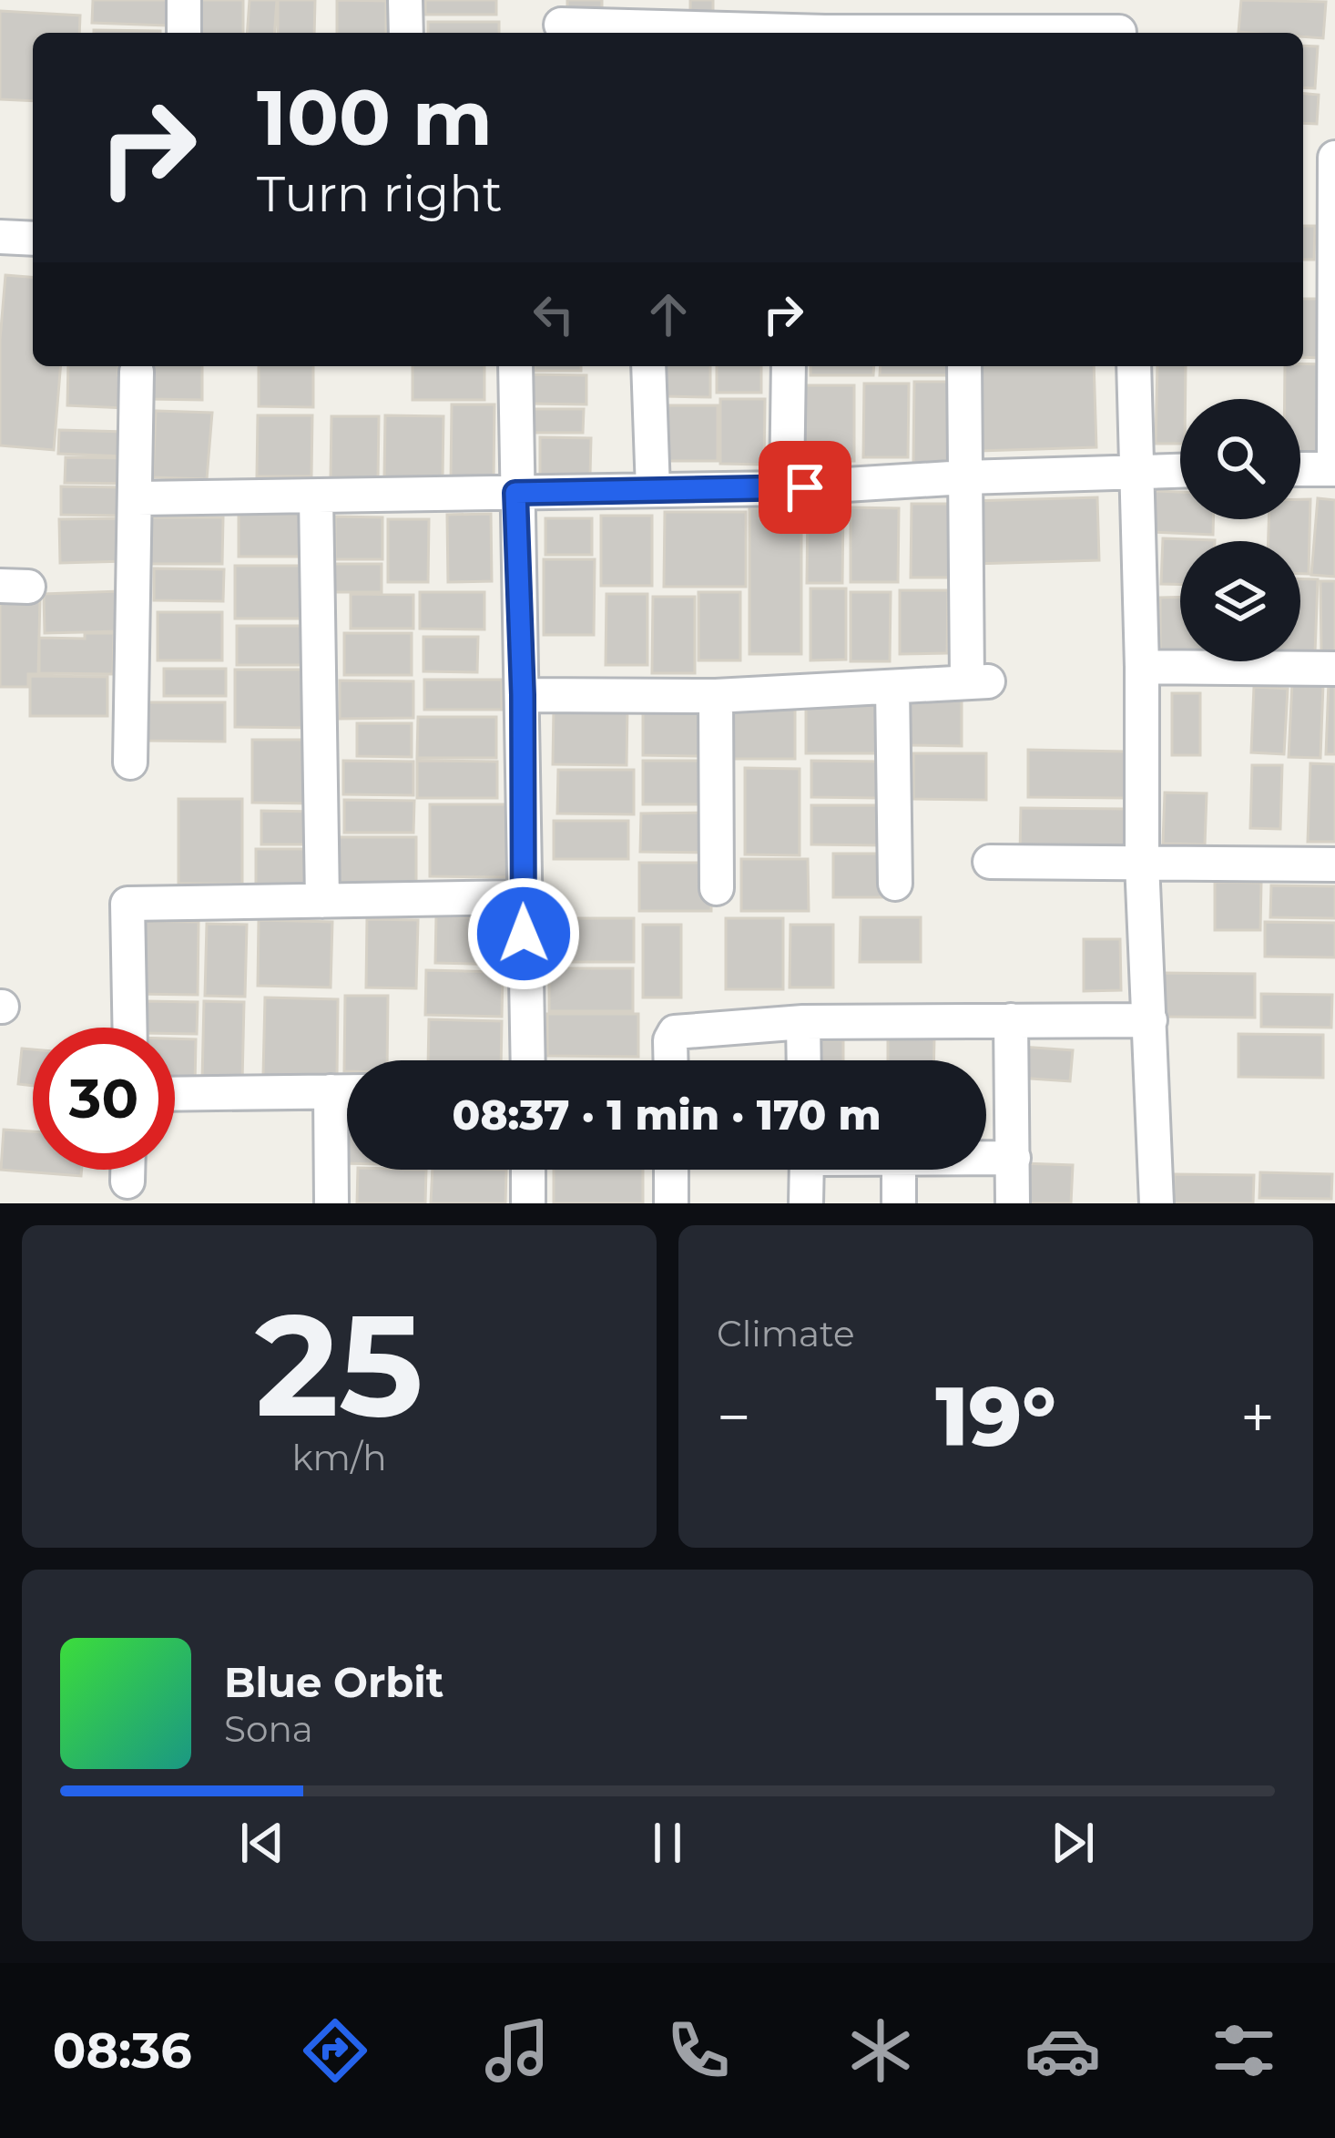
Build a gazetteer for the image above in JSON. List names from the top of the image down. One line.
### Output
{"page":{"turn":["100 m","Turn right"],"limit":"30","trip":"08:37 · 1 min · 170 m","tile":[["25","km/h"],"Climate"],"heat":["−","19°","+"],"song":["Blue Orbit","Sona"],"tabs":"08:36"}}
